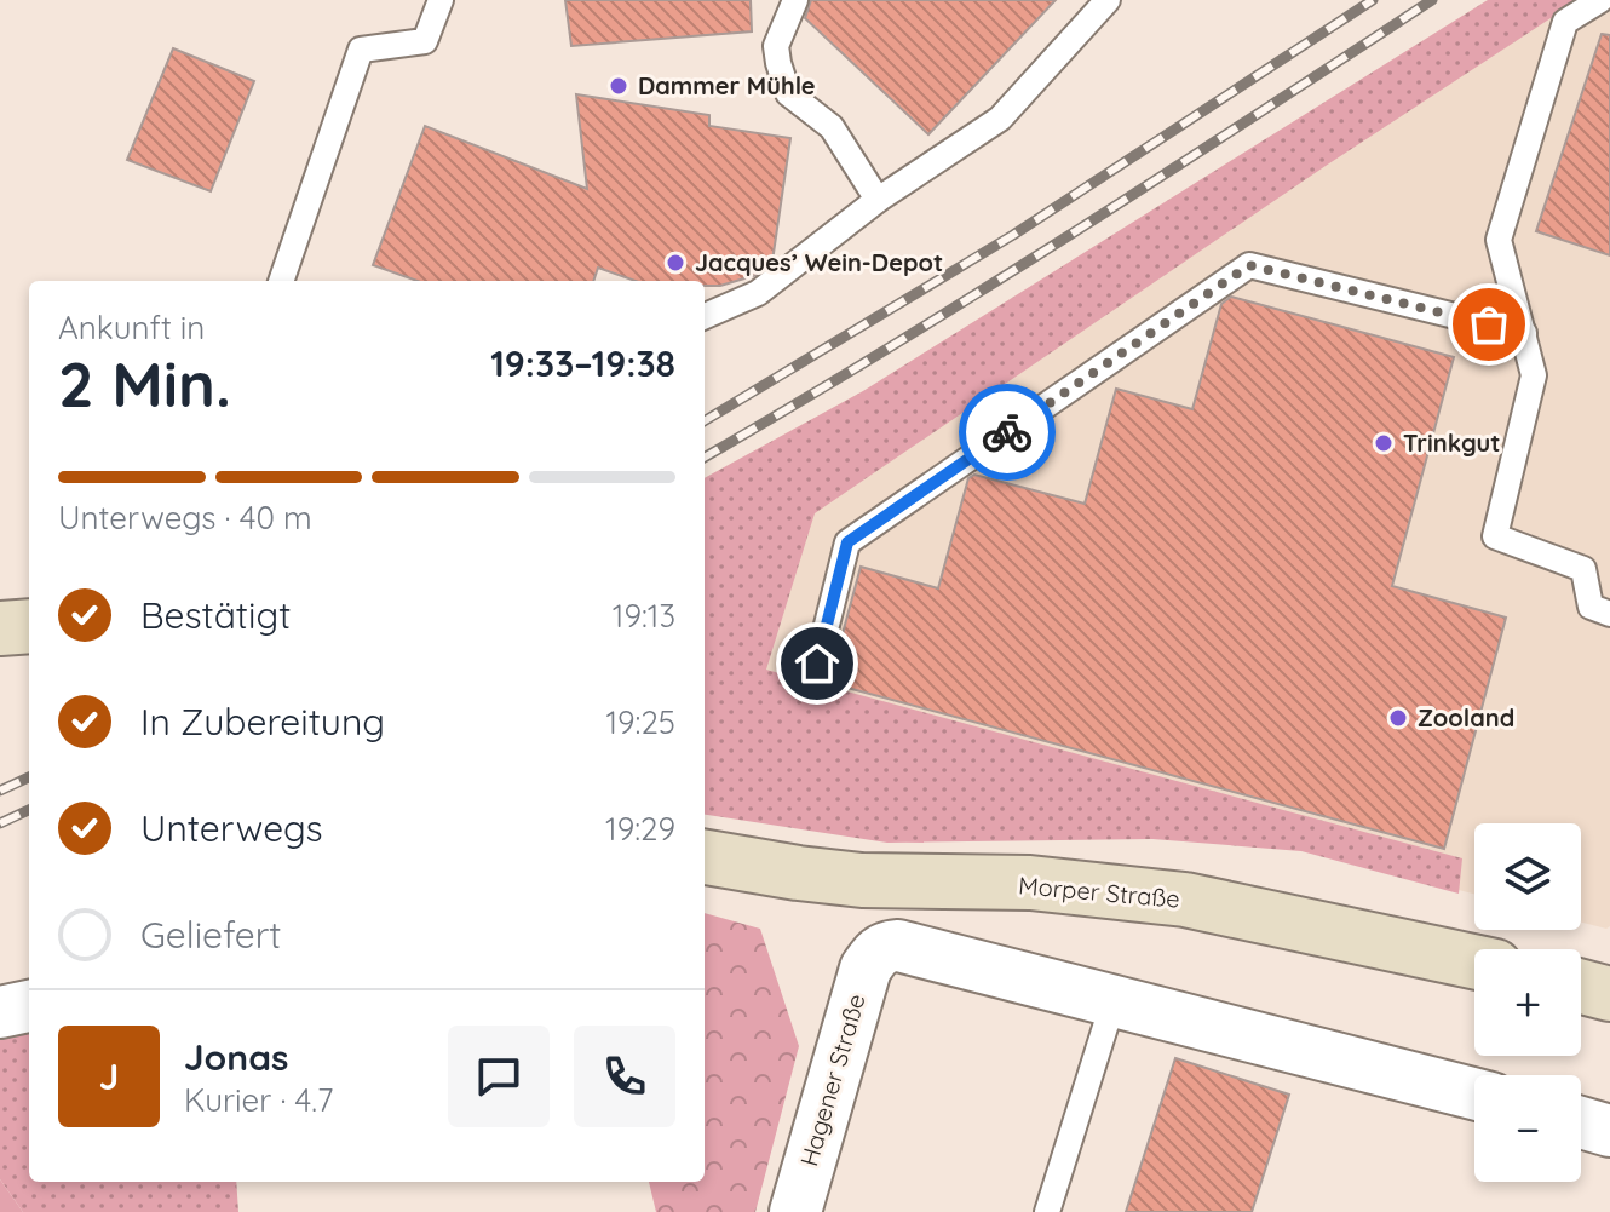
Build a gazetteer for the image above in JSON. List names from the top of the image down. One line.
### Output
{"streets":{"main road":["Morper Straße"],"street":["Hagener Straße"]},"places":["Dammer Mühle","Jacques’ Wein-Depot","Trinkgut","Zooland"],"page":{"heading":["2 Min.","Ankunft in","19:33–19:38"],"panel":["Jonas","Kurier · 4.7"],"bar":"Unterwegs · 40 m","list":[["Bestätigt","19:13"],["In Zubereitung","19:25"],["Unterwegs","19:29"],"Geliefert"],"map_buttons":["+","−"],"round":"J"}}
